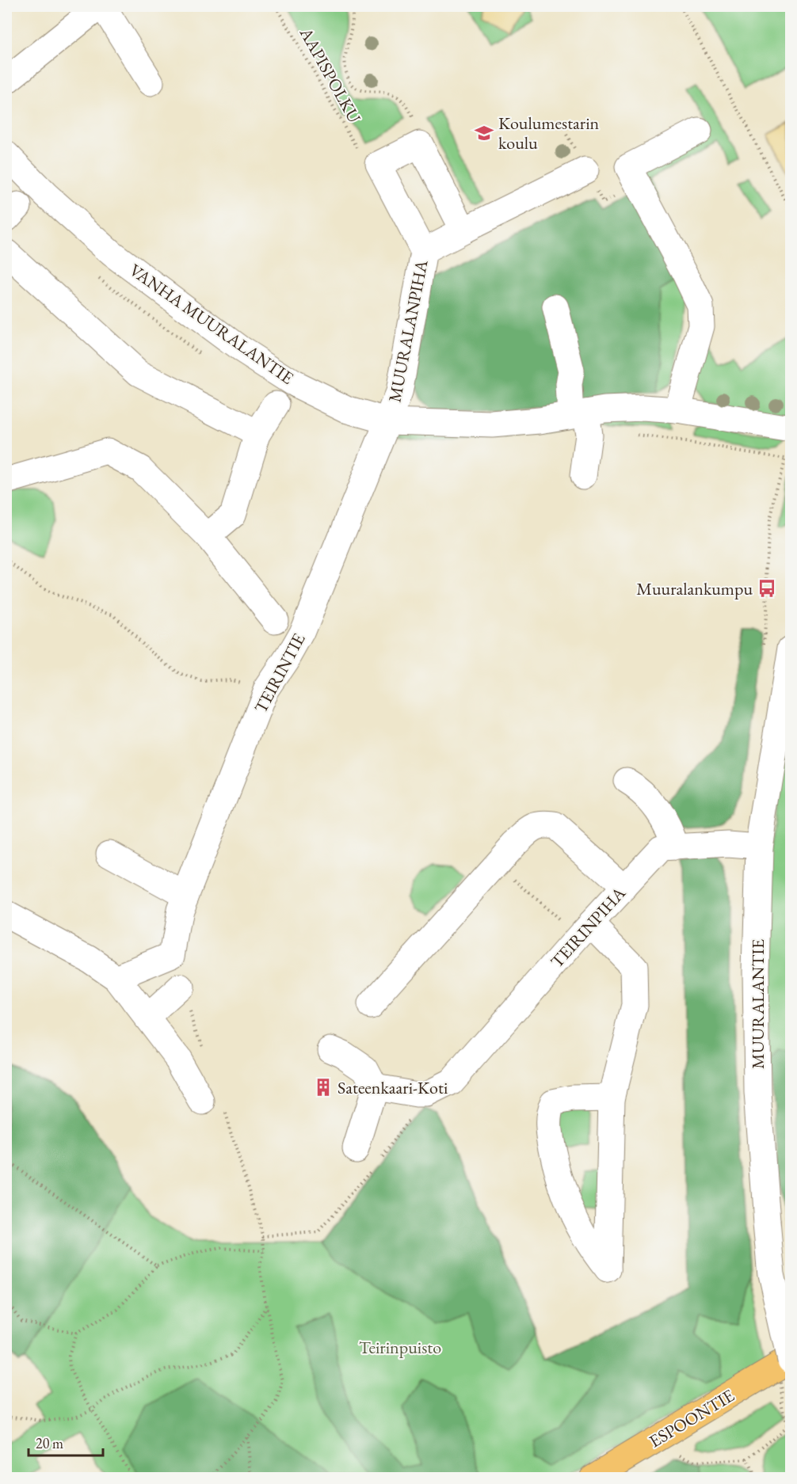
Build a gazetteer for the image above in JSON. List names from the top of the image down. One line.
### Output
{"streets":{"main road":["ESPOONTIE"],"street":["VANHA MUURALANTIE","MUURALANPIHA","TEIRINTIE","TEIRINPIHA","MUURALANTIE"],"path":["AAPISPOLKU"]},"crossings":[["AAPISPOLKU","MUURALANPIHA"],["VANHA MUURALANTIE","MUURALANPIHA"],["VANHA MUURALANTIE","TEIRINTIE"],["MUURALANPIHA","TEIRINTIE"],["TEIRINPIHA","MUURALANTIE"],["MUURALANTIE","ESPOONTIE"]],"parks":["Teirinpuisto"],"places":{"school or university":["Koulumestarin koulu"],"bus stop":["Muuralankumpu"],"building":["Sateenkaari-Koti"]},"scale_bar":"20 m"}
